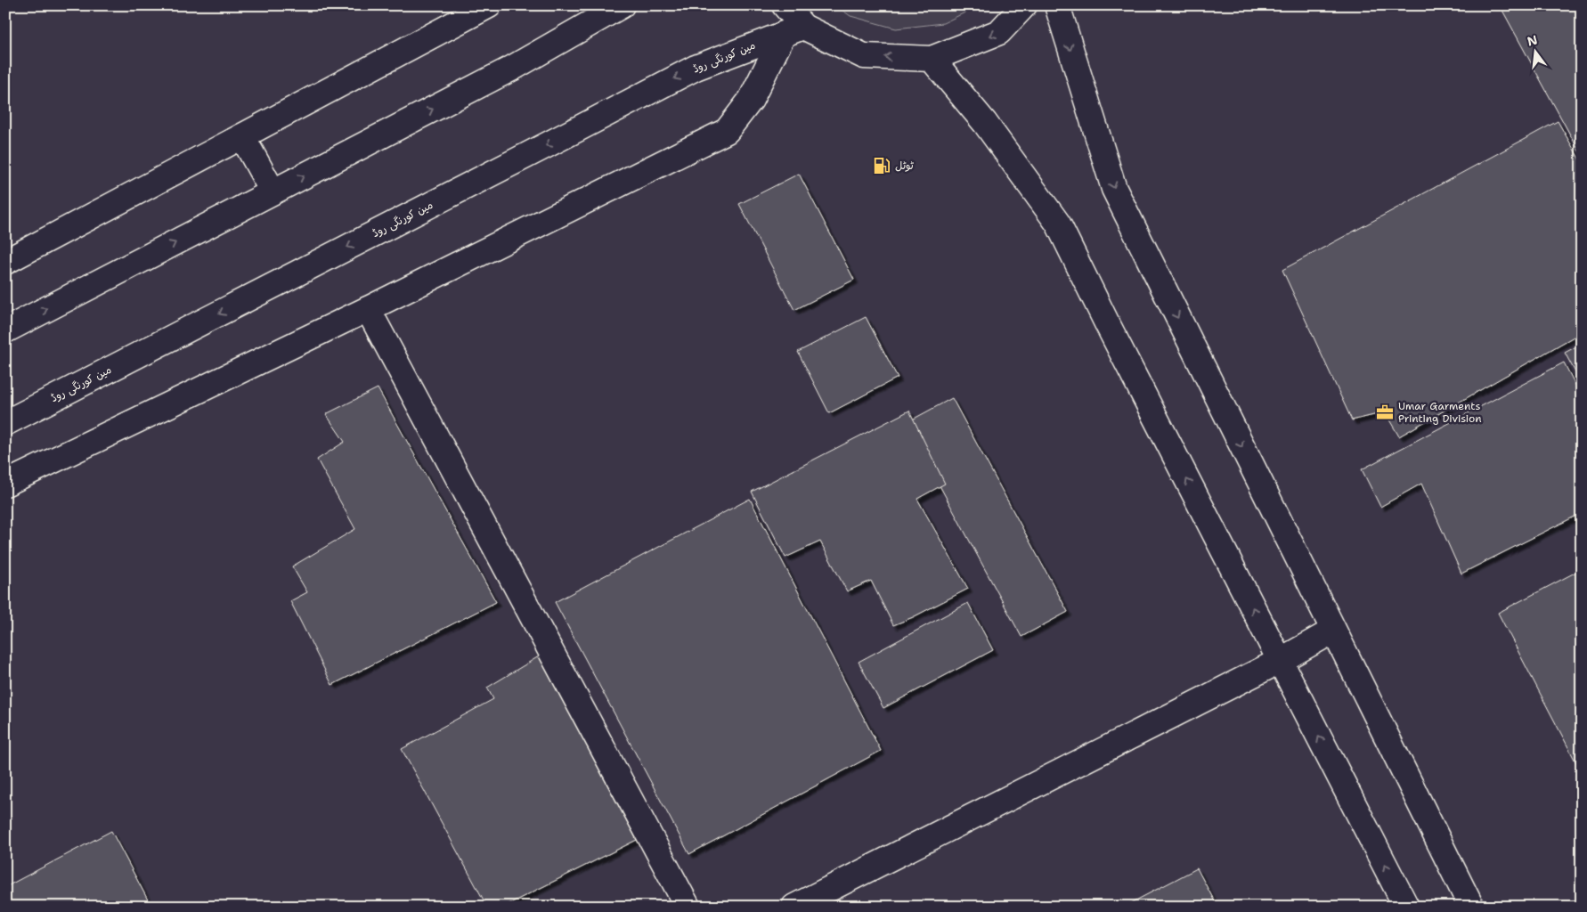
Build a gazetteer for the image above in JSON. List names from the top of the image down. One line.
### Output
{"streets":{"main road":["مین کورنگی روڈ"]},"places":{"fuel station":["ٹوٹل"],"office":["Umar Garments Printing Division"]},"north":"top"}
